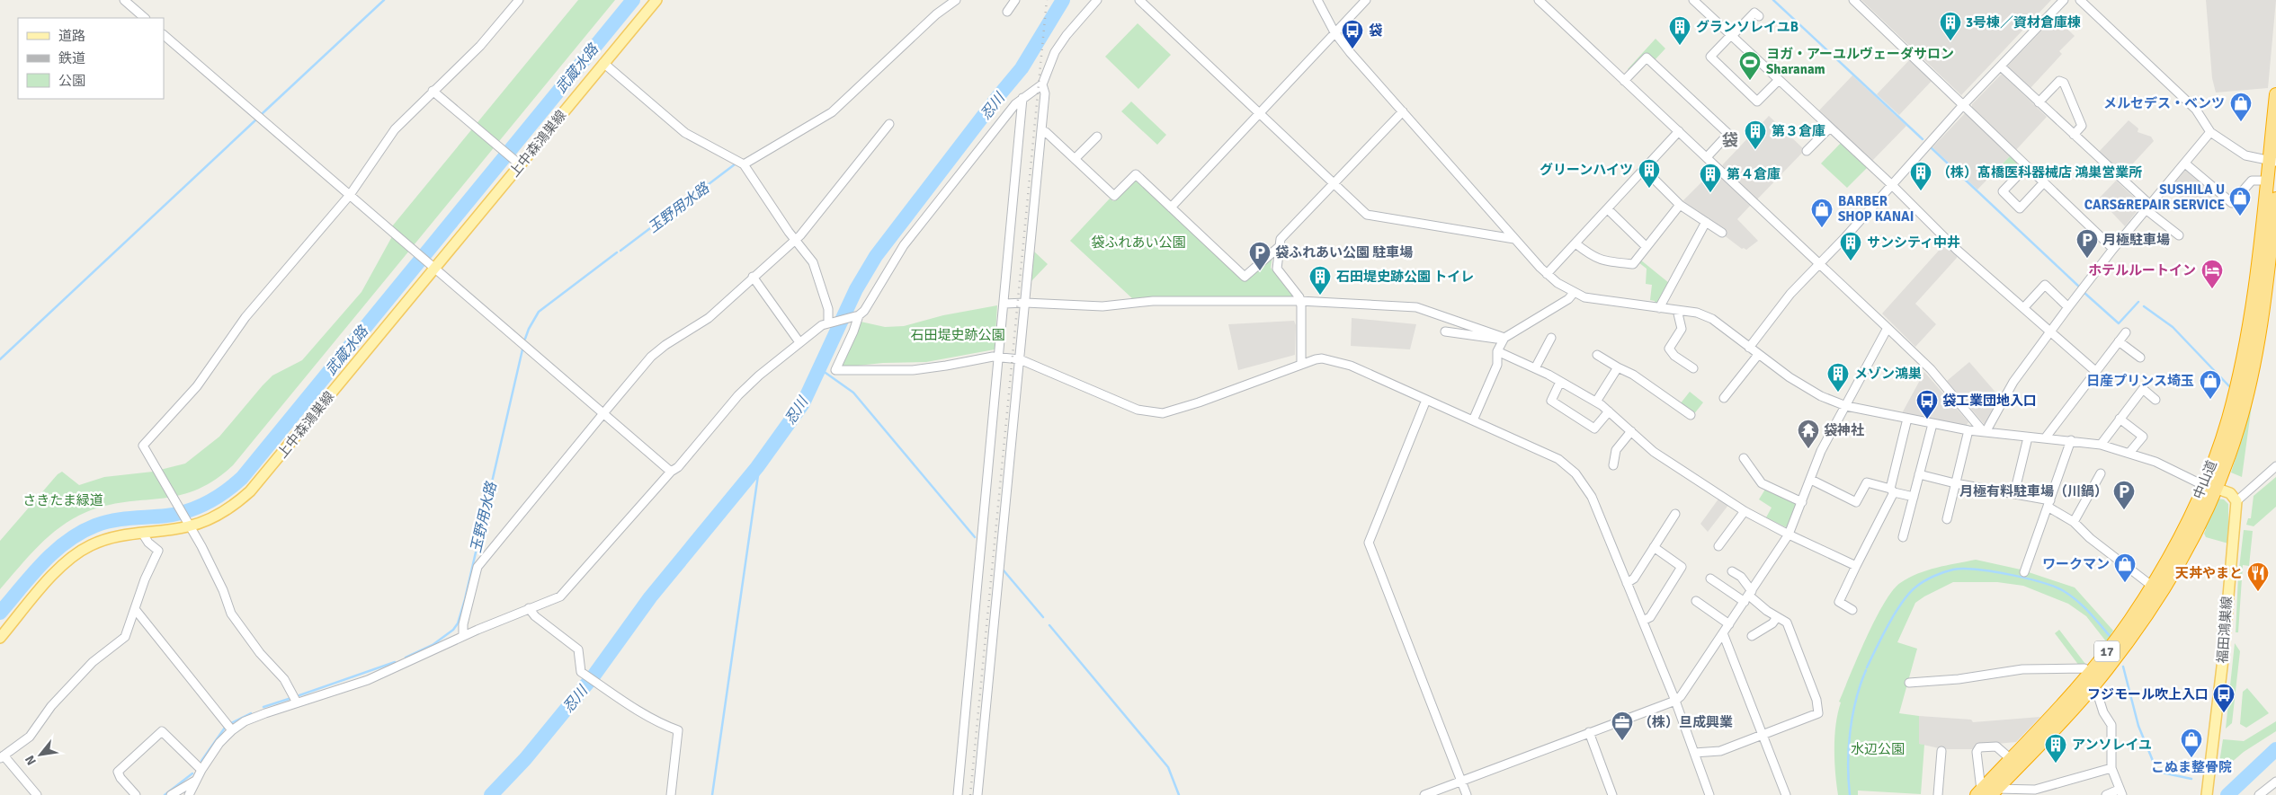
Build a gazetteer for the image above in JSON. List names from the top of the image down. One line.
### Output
{"streets":{"highway":["中山道","17"],"main road":["上中森鴻巣線","福田鴻巣線"]},"districts":["袋"],"water":["武蔵水路","忍川","玉野用水路"],"parks":["袋ふれあい公園","石田堤史跡公園","さきたま緑道","水辺公園"],"places":{"building":["3号棟／資材倉庫棟","グランソレイユB","第３倉庫","グリーンハイツ","（株）髙橋医科器械店 鴻巣営業所","第４倉庫","サンシティ中井","石田堤史跡公園 トイレ","メゾン鴻巣","アンソレイユ"],"bus stop":["袋","袋工業団地入口","フジモール吹上入口"],"sports":["ヨガ・アーユルヴェーダサロン Sharanam"],"shop":["メルセデス・ベンツ","SUSHILA U CARS&REPAIR SERVICE","BARBER SHOP KANAI","日産プリンス埼玉","ワークマン","こぬま整骨院"],"parking":["月極駐車場","袋ふれあい公園 駐車場","月極有料駐車場（川鍋）"],"hotel":["ホテルルートイン"],"temple":["袋神社"],"restaurant":["天丼やまと"],"office":["（株）旦成興業"]},"legend":["道路","鉄道","公園"],"north":"bottom left"}
